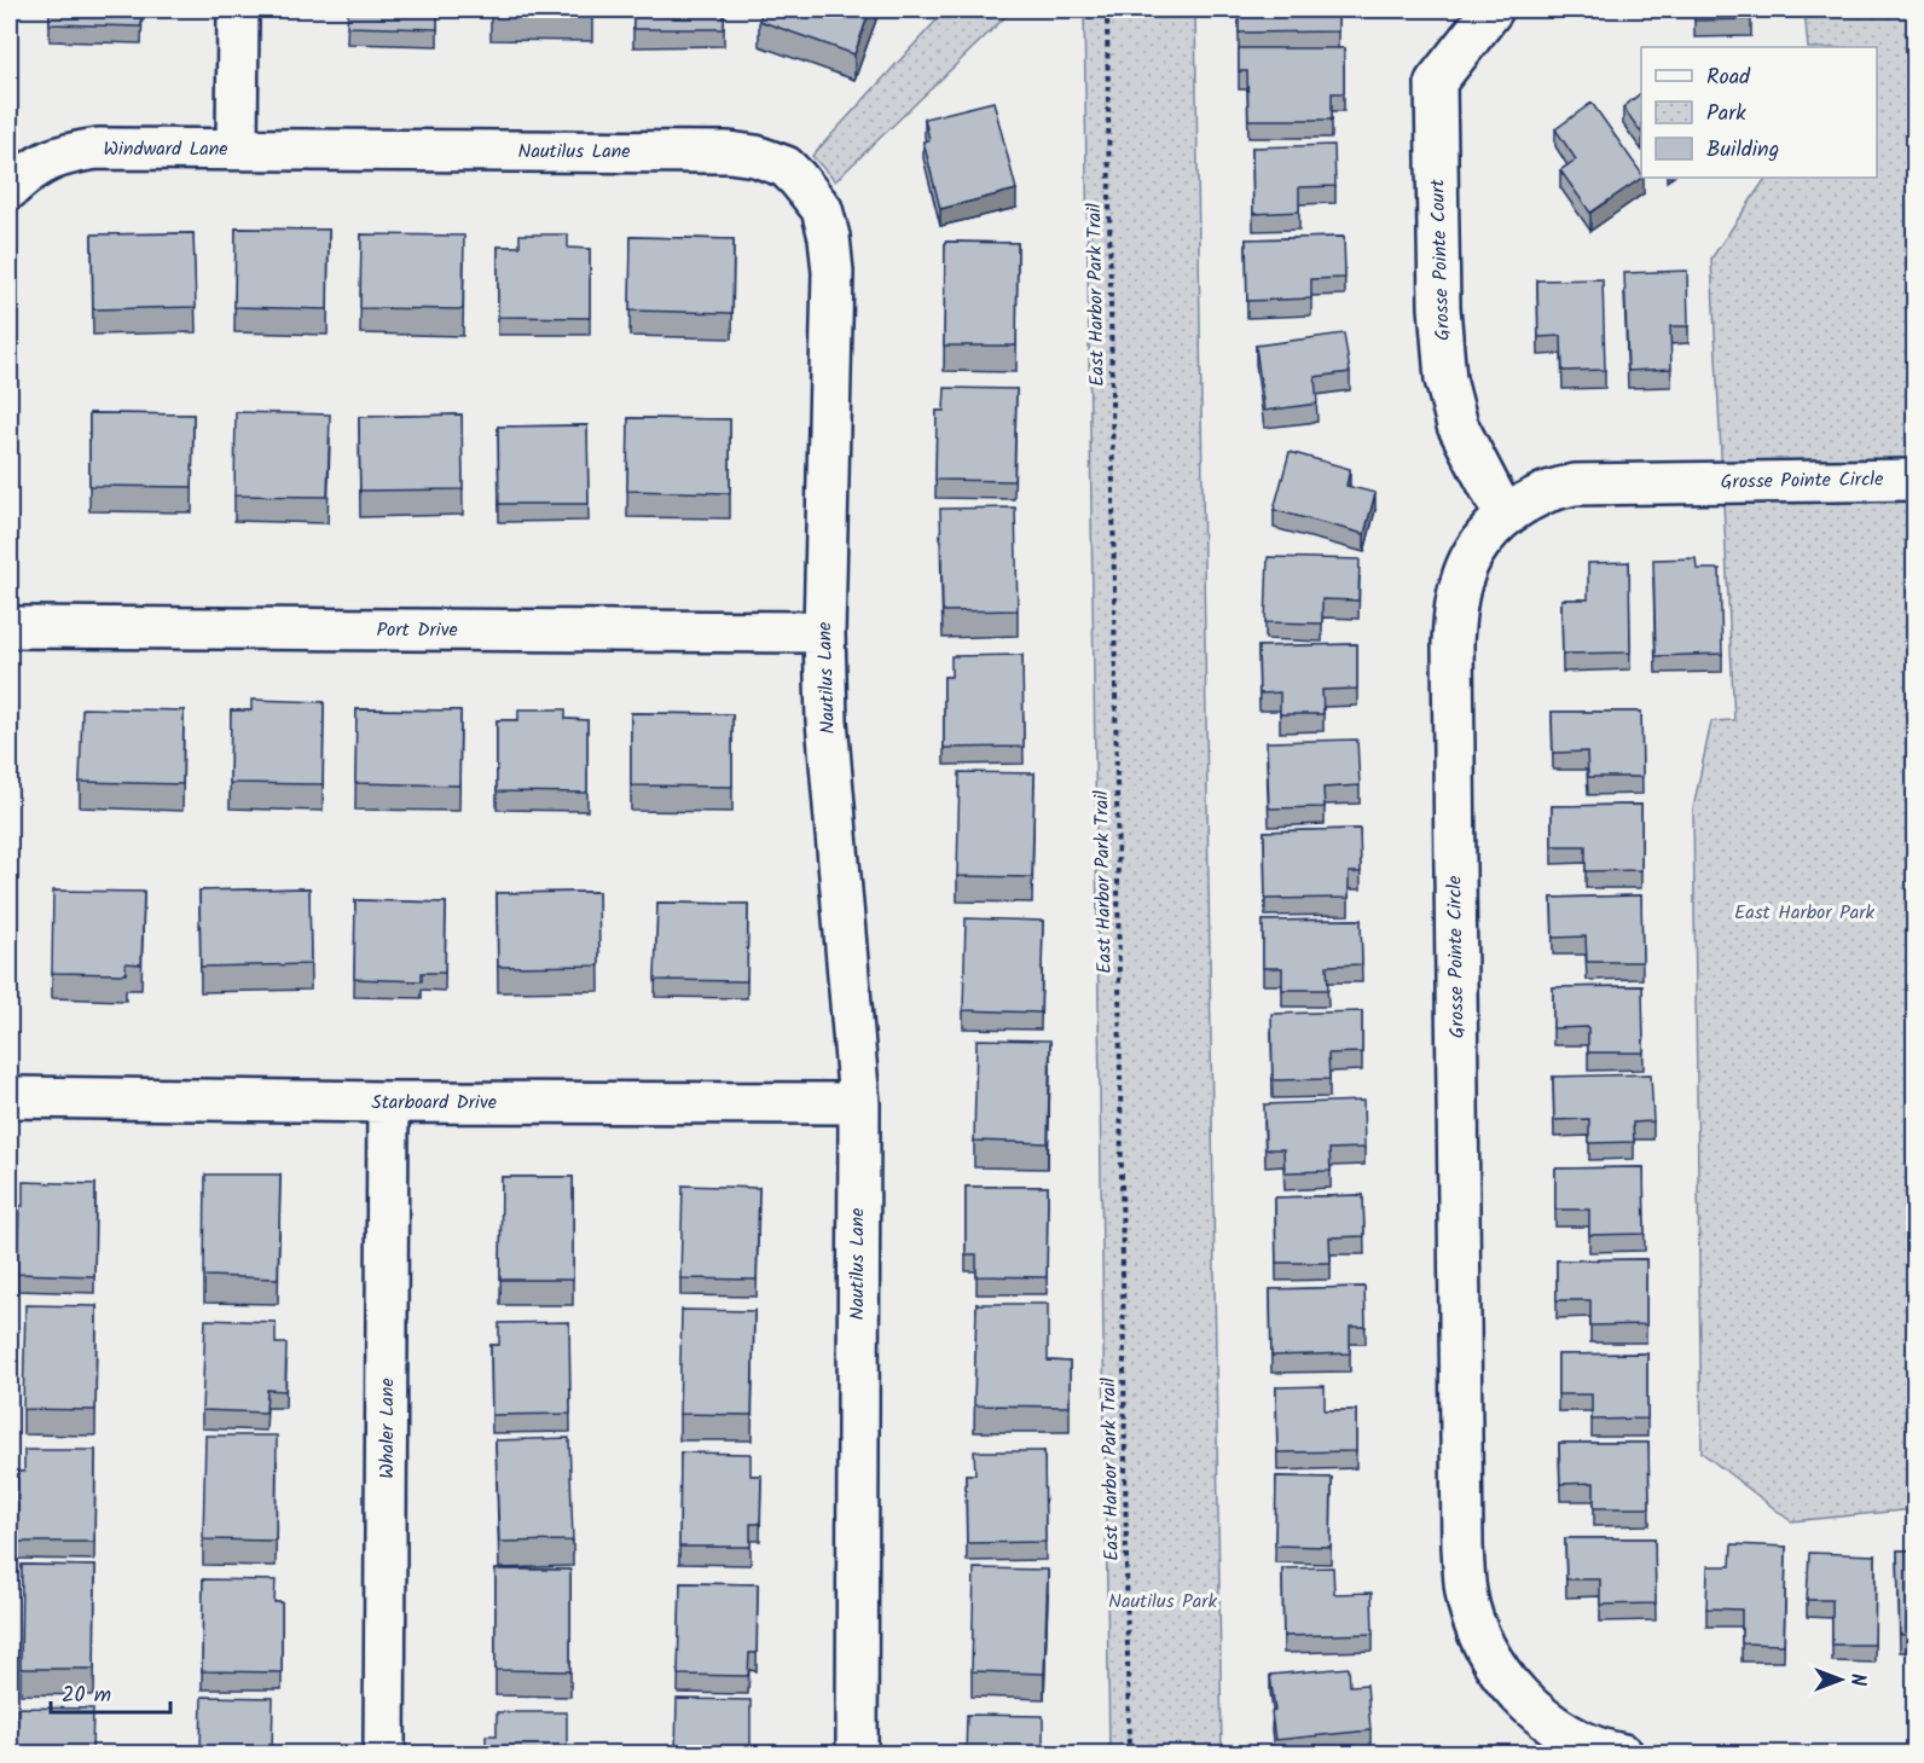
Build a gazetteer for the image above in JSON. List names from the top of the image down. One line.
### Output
{"streets":{"street":["Windward Lane","Nautilus Lane","Grosse Pointe Court","Grosse Pointe Circle","Port Drive","Starboard Drive","Whaler Lane"],"path":["East Harbor Park Trail"]},"crossings":[["Windward Lane","Nautilus Lane"],["Nautilus Lane","Port Drive"],["Nautilus Lane","Starboard Drive"],["Grosse Pointe Court","Grosse Pointe Circle"],["Starboard Drive","Whaler Lane"]],"parks":["East Harbor Park","Nautilus Park"],"legend":["Road","Park","Building"],"scale_bar":"20 m","north":"right"}
